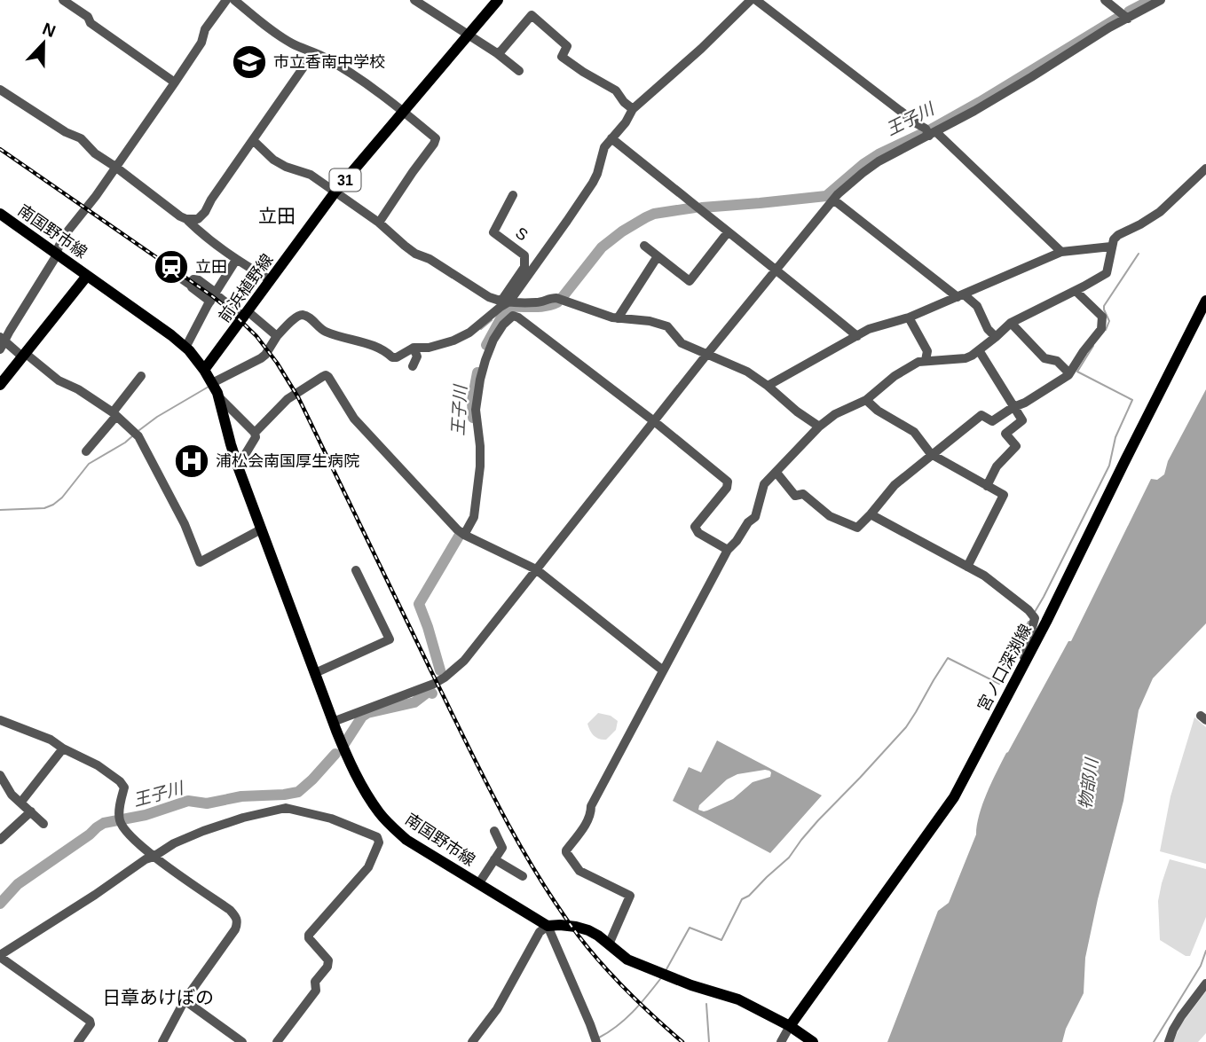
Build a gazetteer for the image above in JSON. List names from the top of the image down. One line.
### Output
{"streets":{"main road":["31","南国野市線","前浜植野線","宮ノ口深渕線"],"street":["S"]},"crossings":[["南国野市線","前浜植野線"],["南国野市線","宮ノ口深渕線"]],"districts":["立田","日章あけぼの"],"water":["王子川","物部川"],"places":{"school or university":["市立香南中学校"],"station":["立田"],"hospital":["浦松会南国厚生病院"]},"north":"top"}
